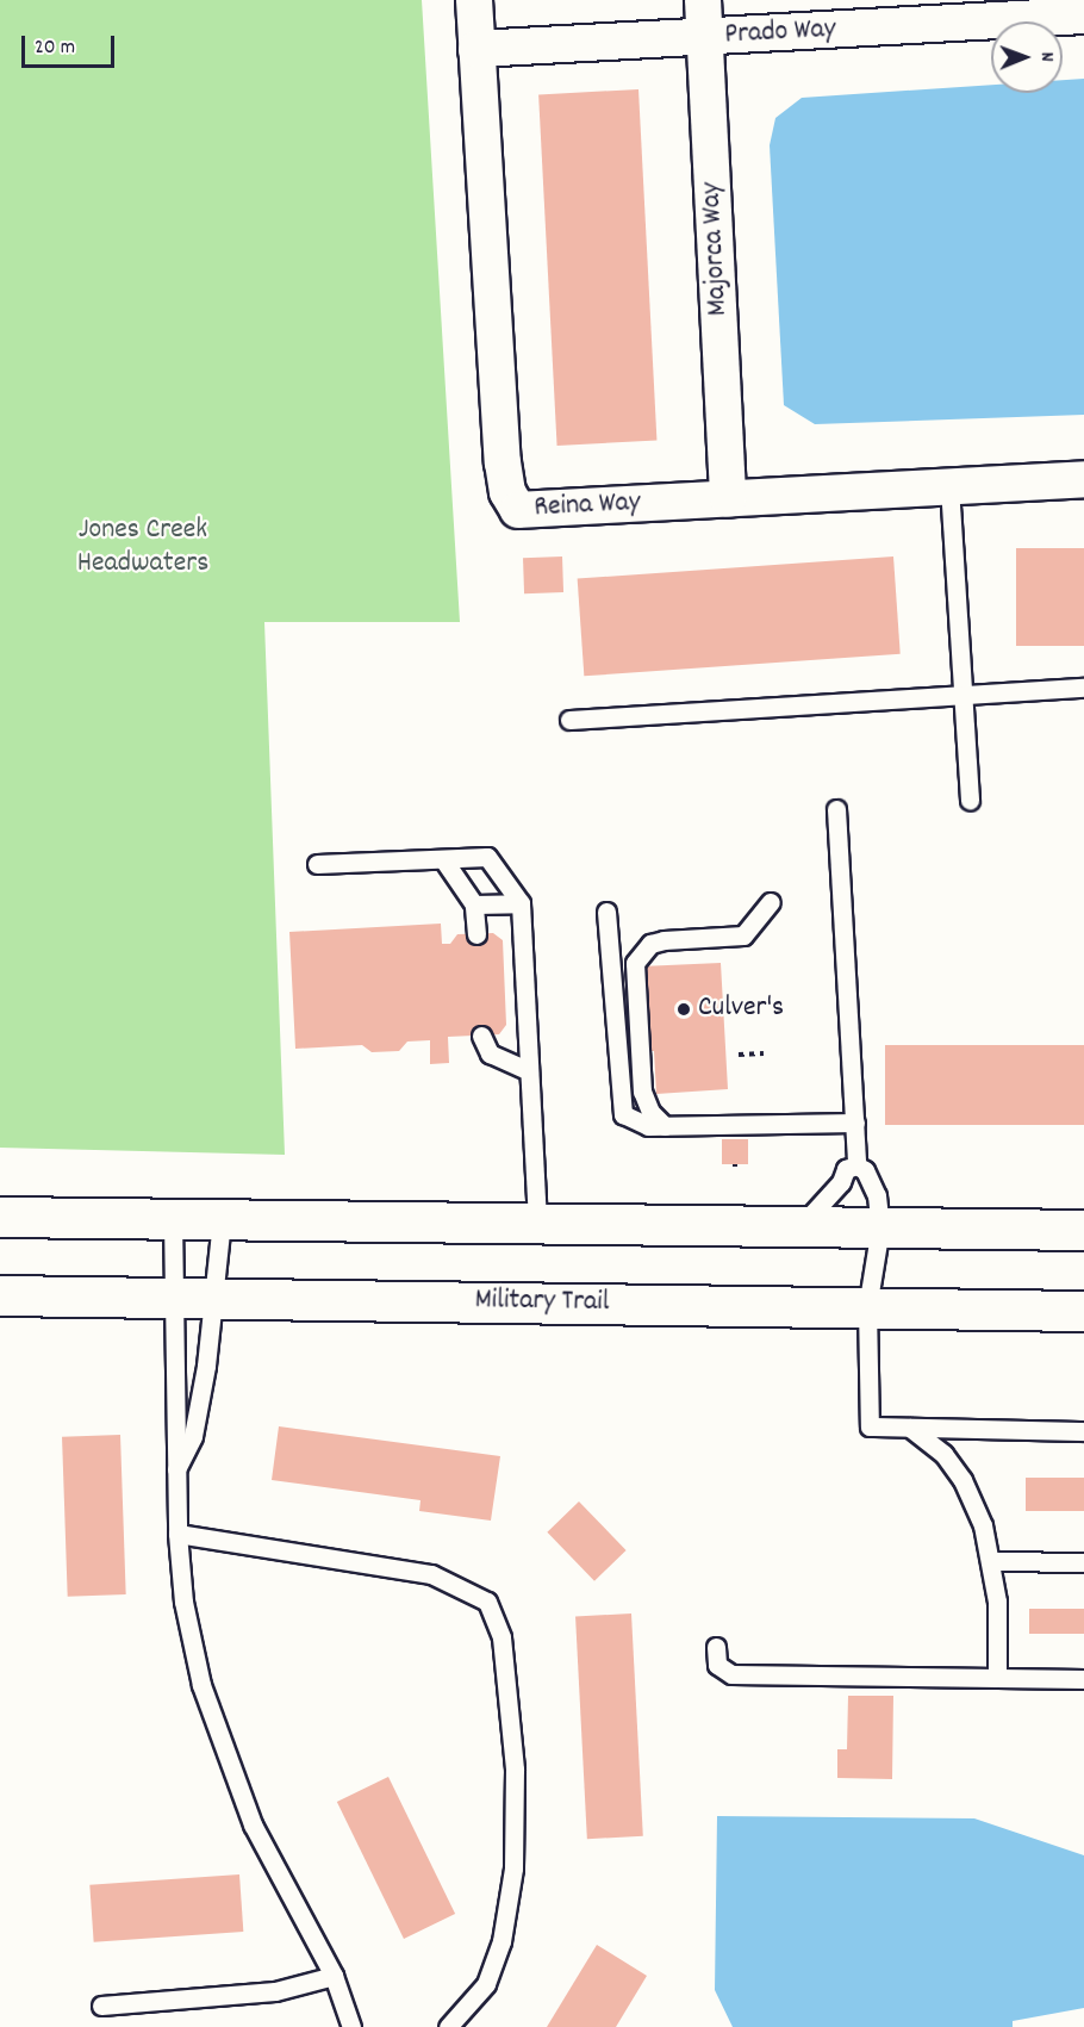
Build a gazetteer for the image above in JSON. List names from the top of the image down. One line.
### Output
{"streets":{"main road":["Military Trail"],"street":["Prado Way","Majorca Way","Reina Way"]},"crossings":[["Prado Way","Majorca Way"],["Prado Way","Reina Way"],["Majorca Way","Reina Way"]],"parks":["Jones Creek Headwaters"],"places":["Culver's"],"scale_bar":"20 m","north":"right"}
